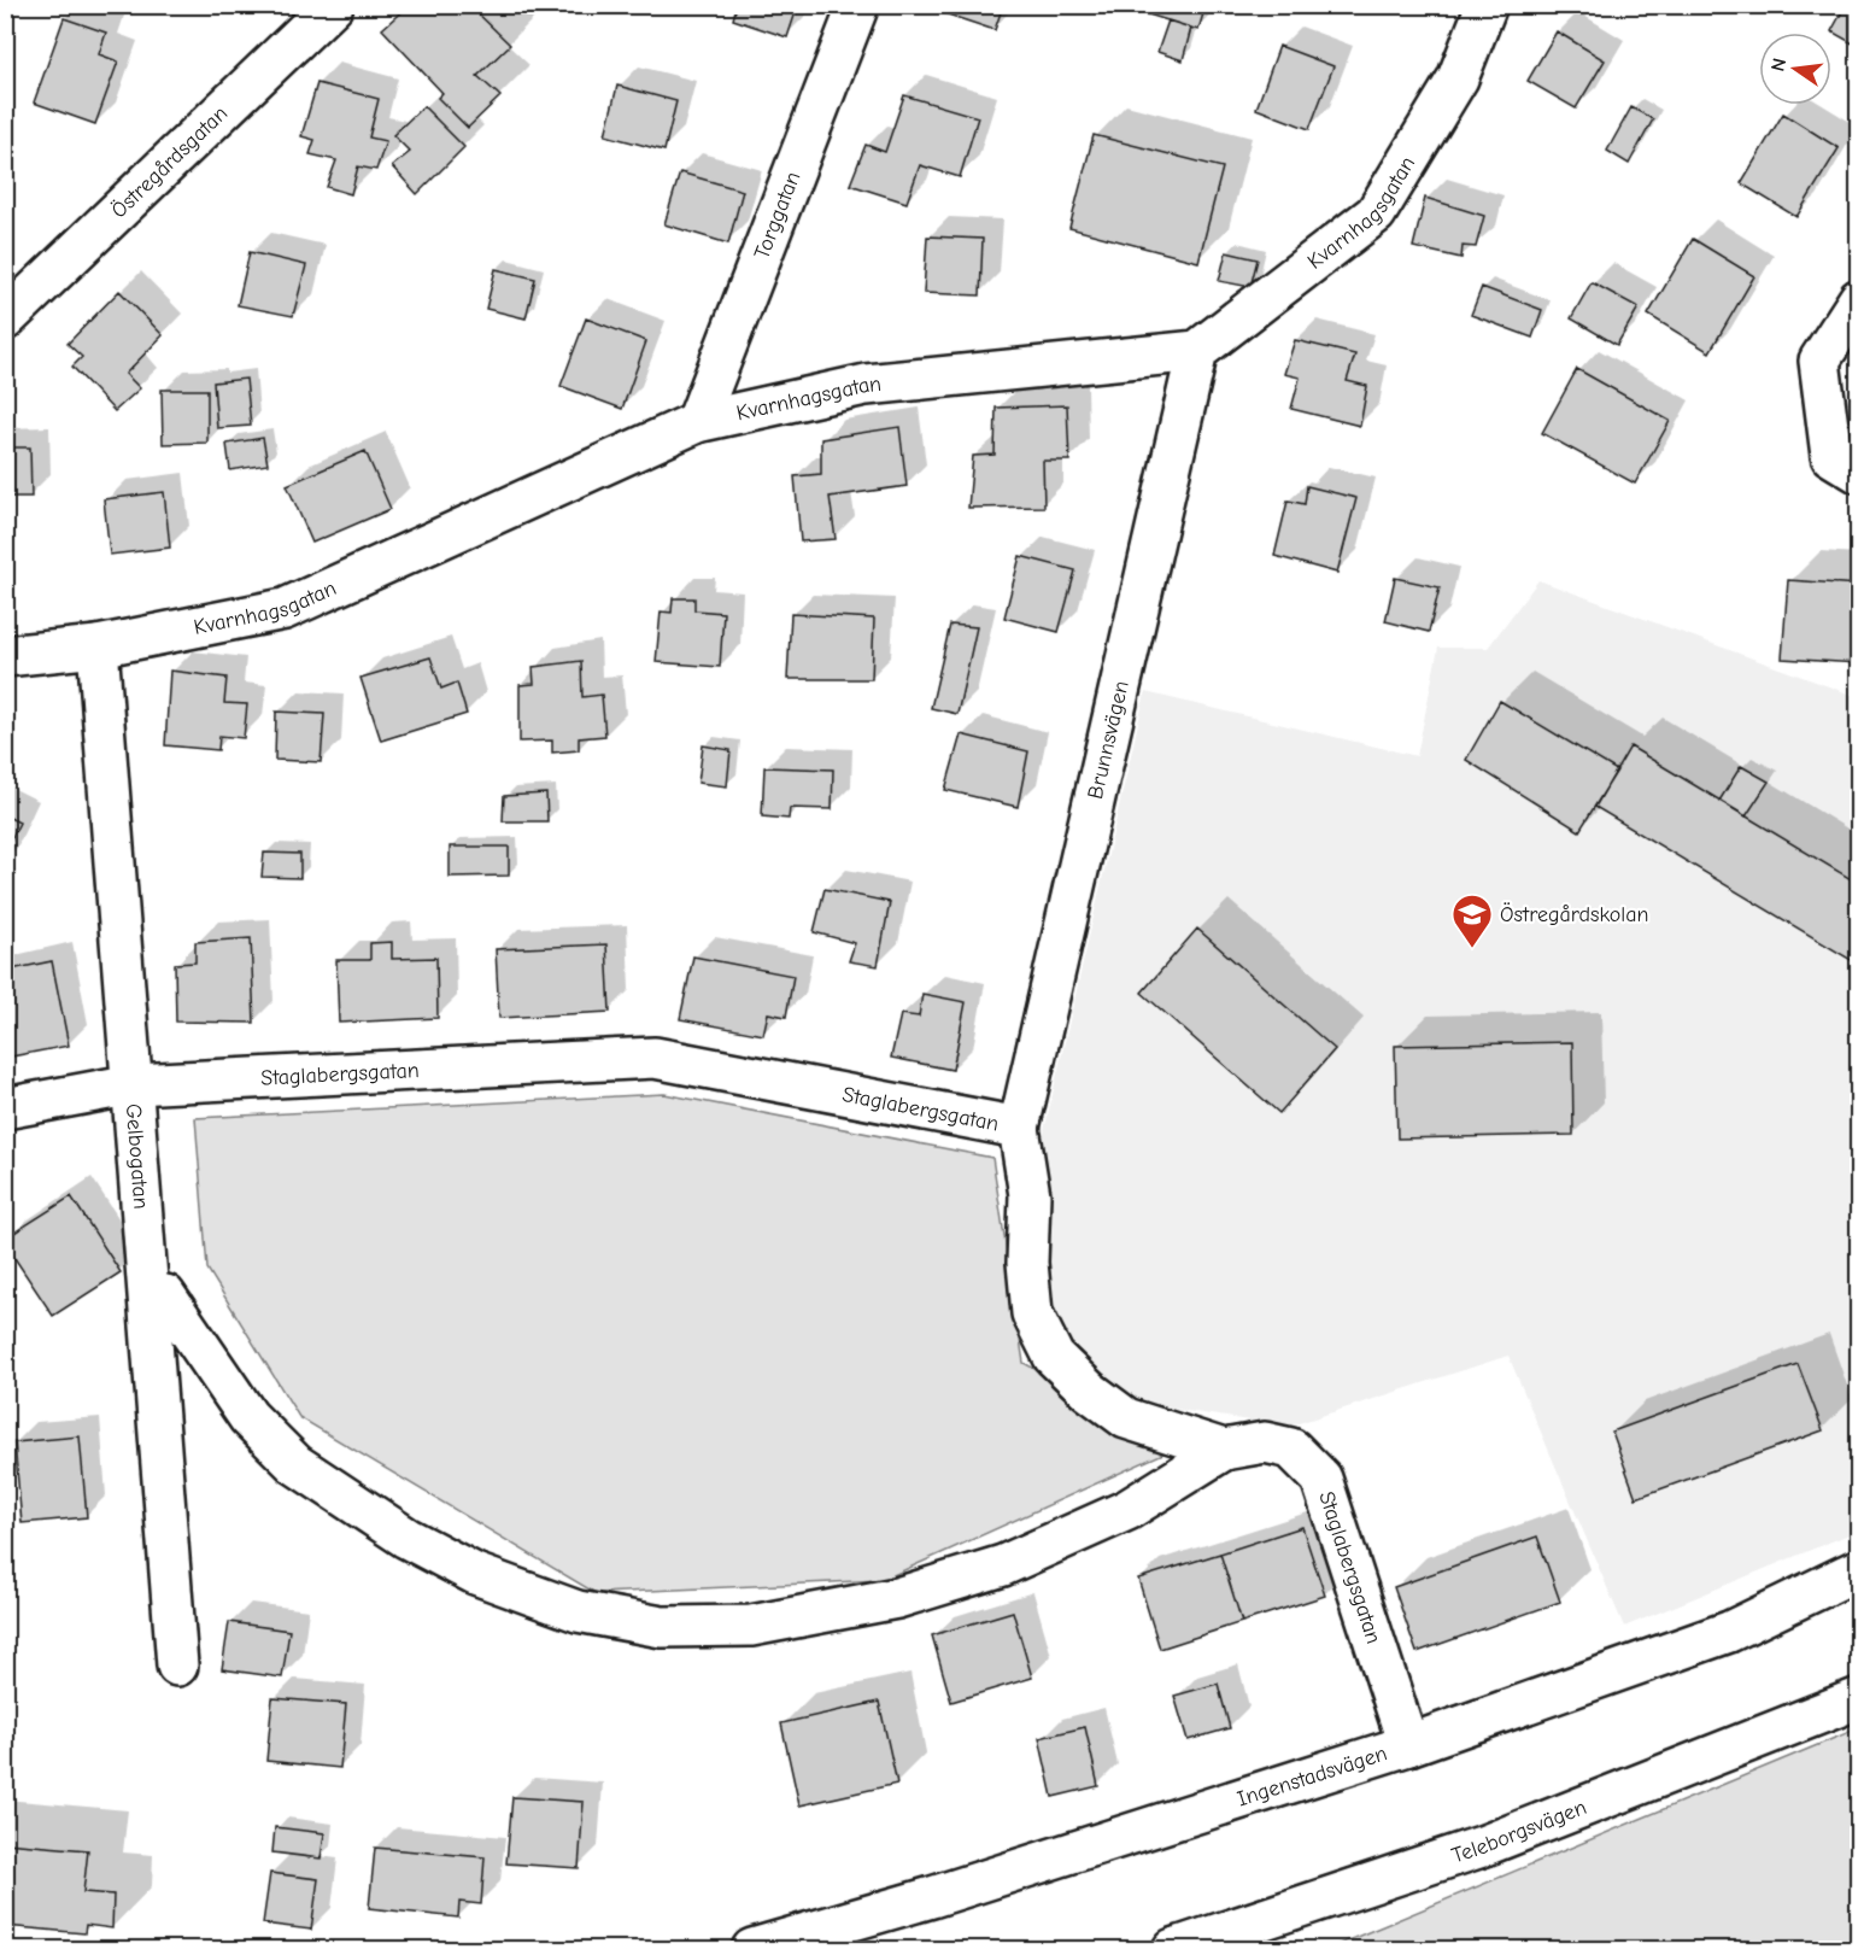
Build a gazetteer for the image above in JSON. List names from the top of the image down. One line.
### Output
{"streets":{"street":["Östregårdsgatan","Kvarnhagsgatan","Torggatan","Brunnsvägen","Staglabergsgatan","Gelbogatan","Ingenstadsvägen","Teleborgsvägen"]},"crossings":[["Kvarnhagsgatan","Torggatan"],["Kvarnhagsgatan","Brunnsvägen"],["Kvarnhagsgatan","Gelbogatan"],["Brunnsvägen","Staglabergsgatan"],["Staglabergsgatan","Gelbogatan"],["Staglabergsgatan","Ingenstadsvägen"]],"places":{"school or university":["Östregårdskolan"]},"north":"left"}
